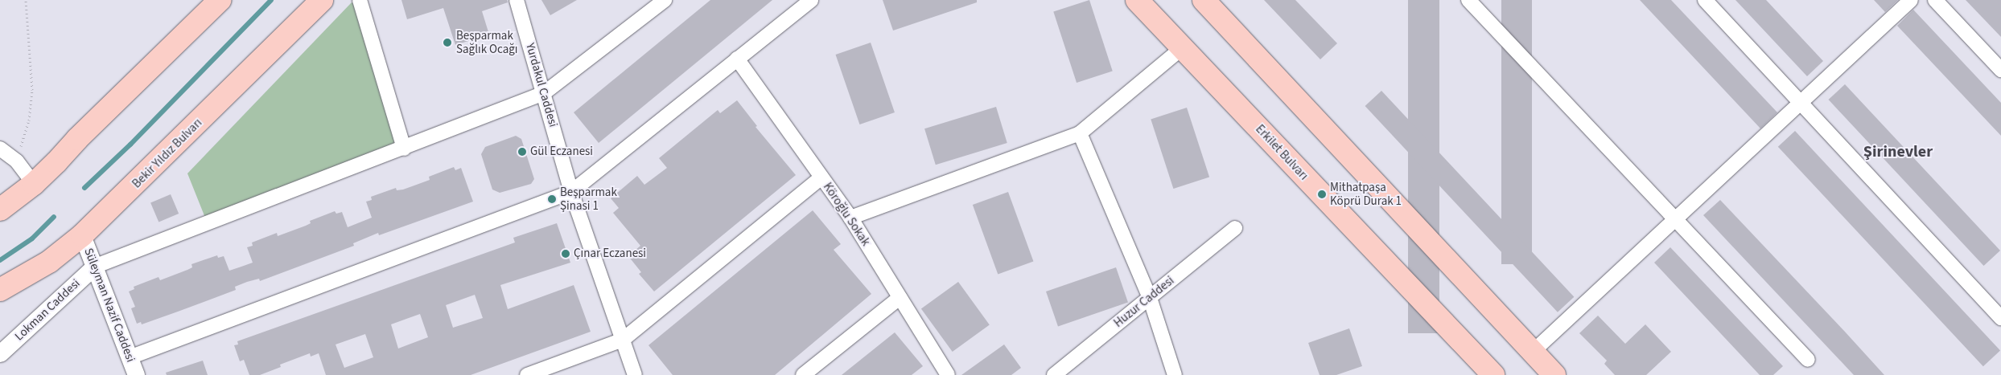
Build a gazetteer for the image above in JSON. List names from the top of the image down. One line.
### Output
{"streets":{"main road":["Erkilet Bulvarı","Bekir Yıldız Bulvarı"],"street":["Yurdakul Caddesi","Köroğlu Sokak","Huzur Caddesi","Süleyman Nazif Caddesi","Lokman Caddesi"]},"crossings":[["Bekir Yıldız Bulvarı","Süleyman Nazif Caddesi"],["Süleyman Nazif Caddesi","Lokman Caddesi"]],"districts":["Şirinevler"],"places":["Beşparmak Sağlık Ocağı","Gül Eczanesi","Mithatpaşa Köprü Durak 1","Beşparmak Şinasi 1","Çınar Eczanesi"]}
